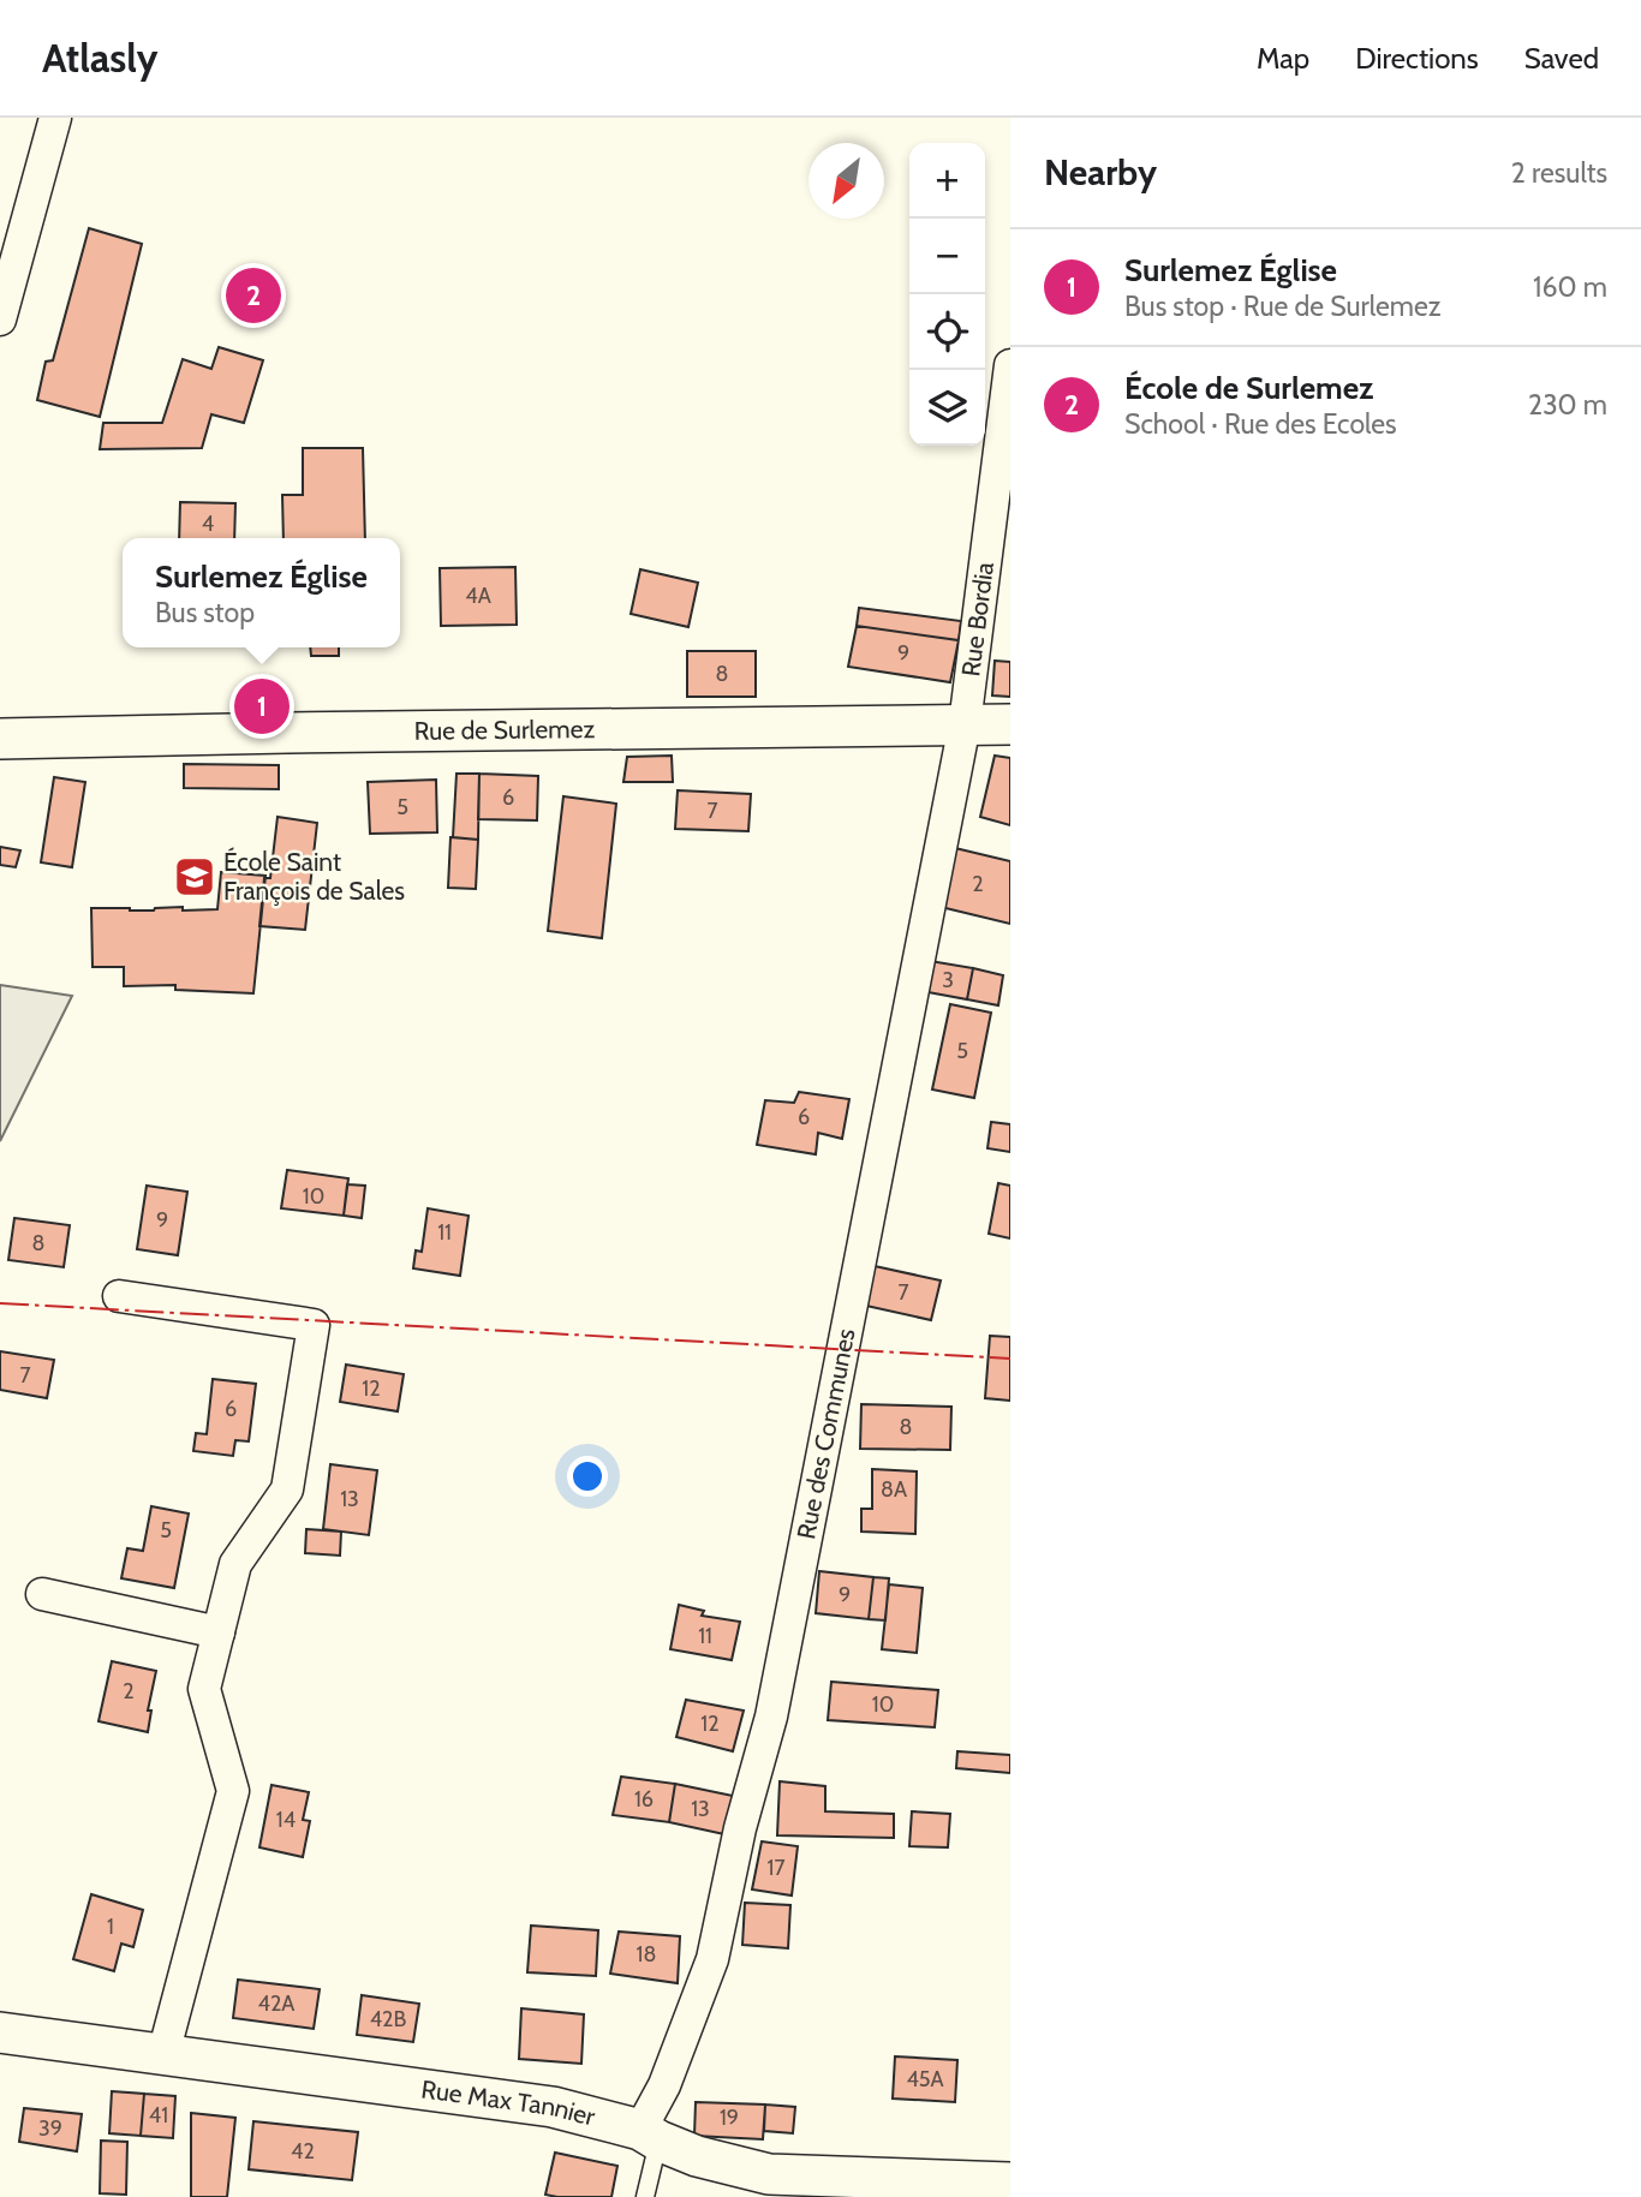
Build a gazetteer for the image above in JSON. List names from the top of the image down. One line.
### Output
{"streets":{"street":["Rue Bordia","Rue de Surlemez","Rue des Communes","Rue Max Tannier"]},"crossings":[["Rue Bordia","Rue de Surlemez"],["Rue Bordia","Rue des Communes"],["Rue de Surlemez","Rue des Communes"],["Rue des Communes","Rue Max Tannier"]],"places":{"school or university":["École Saint François de Sales"]},"house_numbers":["4","4A","9","8","6","5","7","2","3","5","6","10","9","11","8","7","7","12","6","8","8A","13","5","9","11","2","10","12","16","13","14","17","1","18","42A","42B","45A","41","19","39","42"],"north":"bottom left","page":{"header":"Atlasly","nav":["Map","Directions","Saved"],"heading":["Nearby","2 results"],"map_buttons":["+","−"],"list":[{"mark":"1","name":"Surlemez Église","note":"Bus stop · Rue de Surlemez","value":"160 m"},{"mark":"2","name":"École de Surlemez","note":"School · Rue des Ecoles","value":"230 m"}],"pins":["2","1"],"popup":["Surlemez Église","Bus stop"]}}
